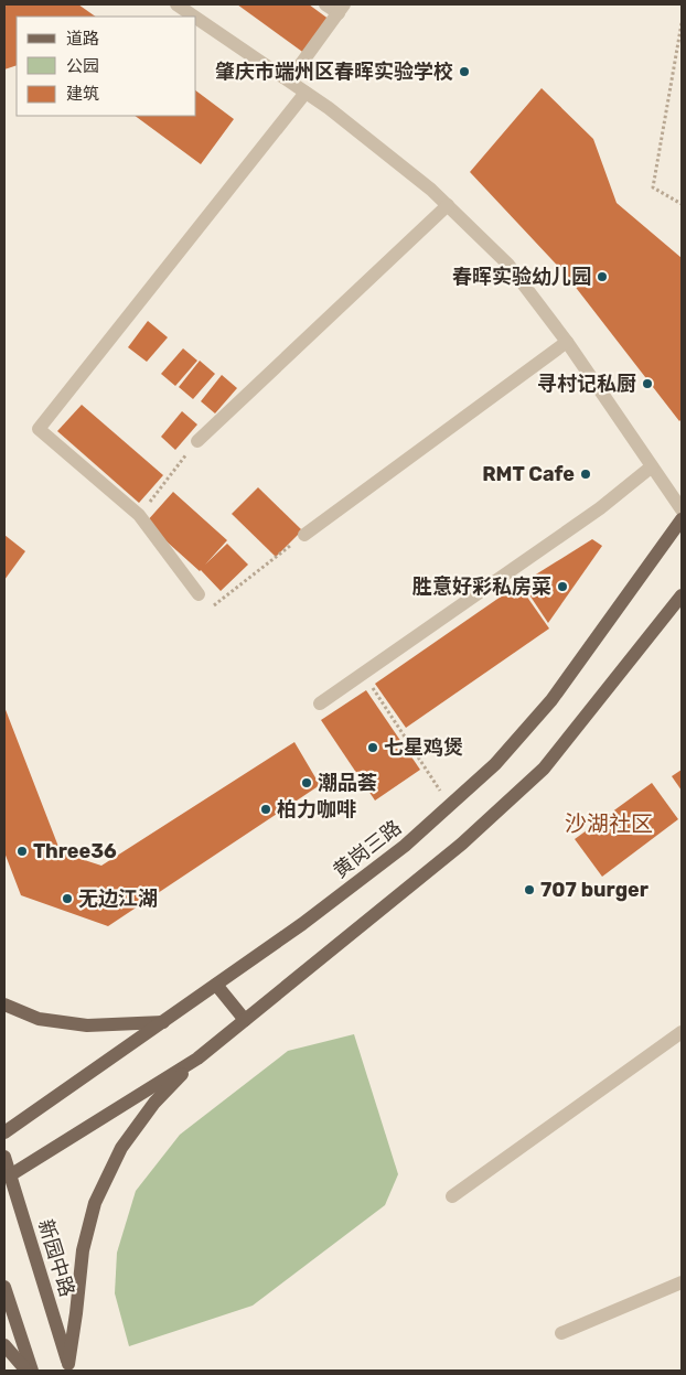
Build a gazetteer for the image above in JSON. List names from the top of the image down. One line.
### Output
{"streets":{"main road":["黄岗三路","新园中路"]},"districts":["沙湖社区"],"places":["肇庆市端州区春晖实验学校","春晖实验幼儿园","寻村记私厨","RMT Cafe","胜意好彩私房菜","七星鸡煲","潮品荟","柏力咖啡","Three36","707 burger","无边江湖"],"legend":["道路","公园","建筑"]}
